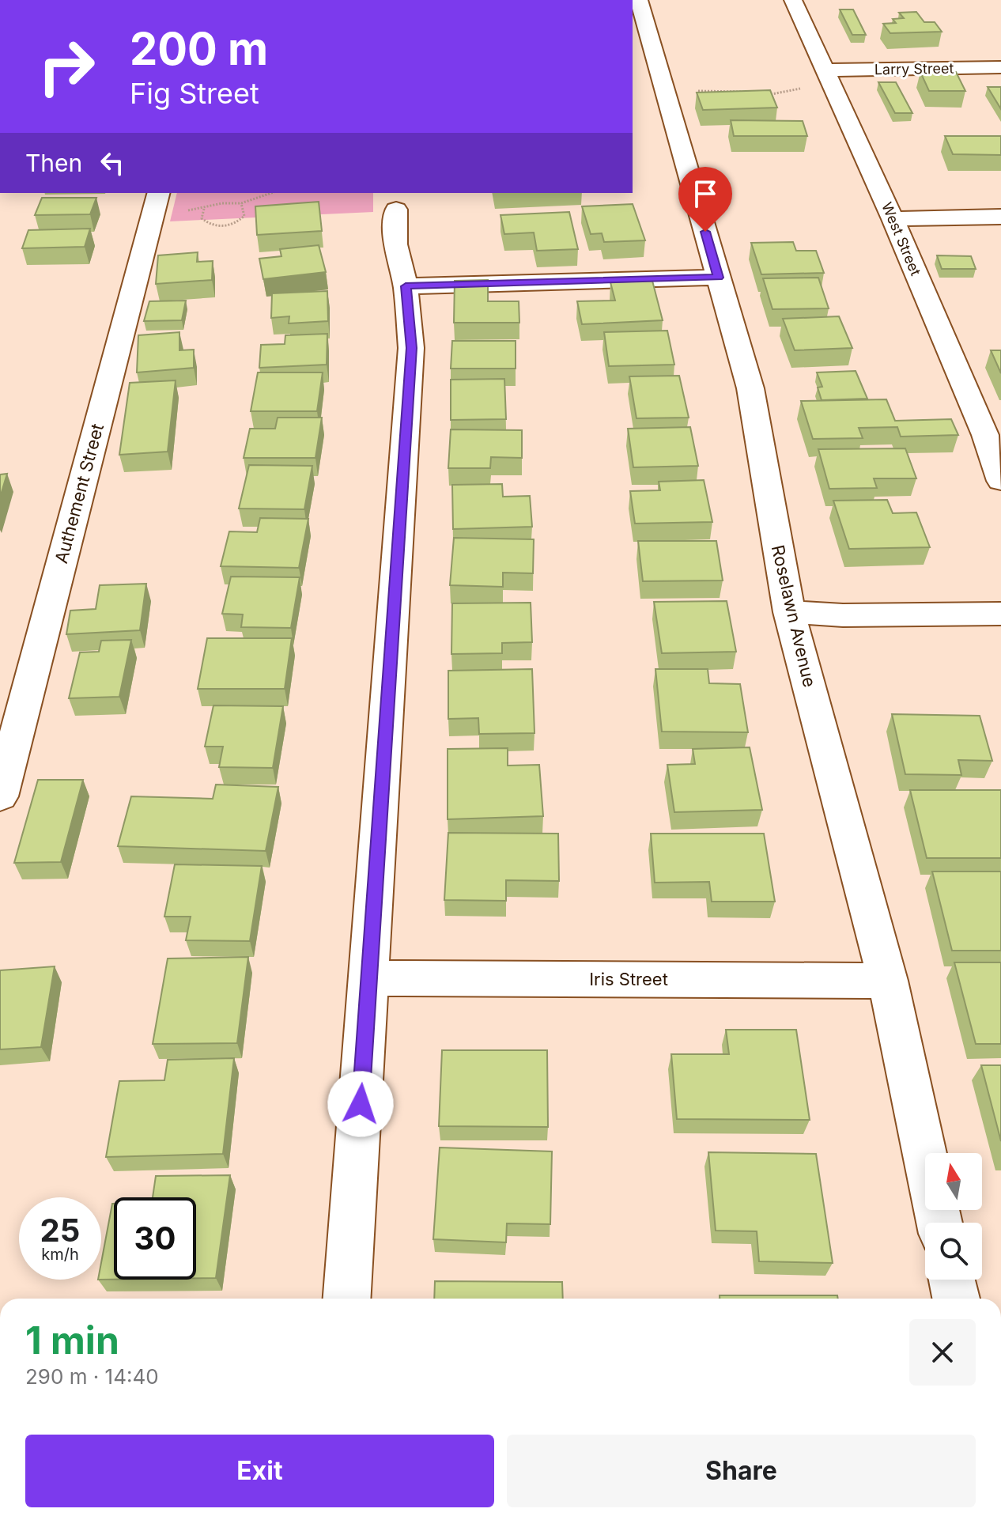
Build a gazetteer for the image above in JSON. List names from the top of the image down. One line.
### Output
{"streets":{"street":["Larry Street","West Street","Authement Street","Roselawn Avenue","Iris Street"]},"crossings":[["Larry Street","West Street"],["Roselawn Avenue","Iris Street"]],"north":"top","page":{"turn":["200 m","Fig Street"],"then":"Then","speed":"25 km/h","limit":"30","heading":["1 min","290 m · 14:40"],"buttons":["Exit","Share"]}}
